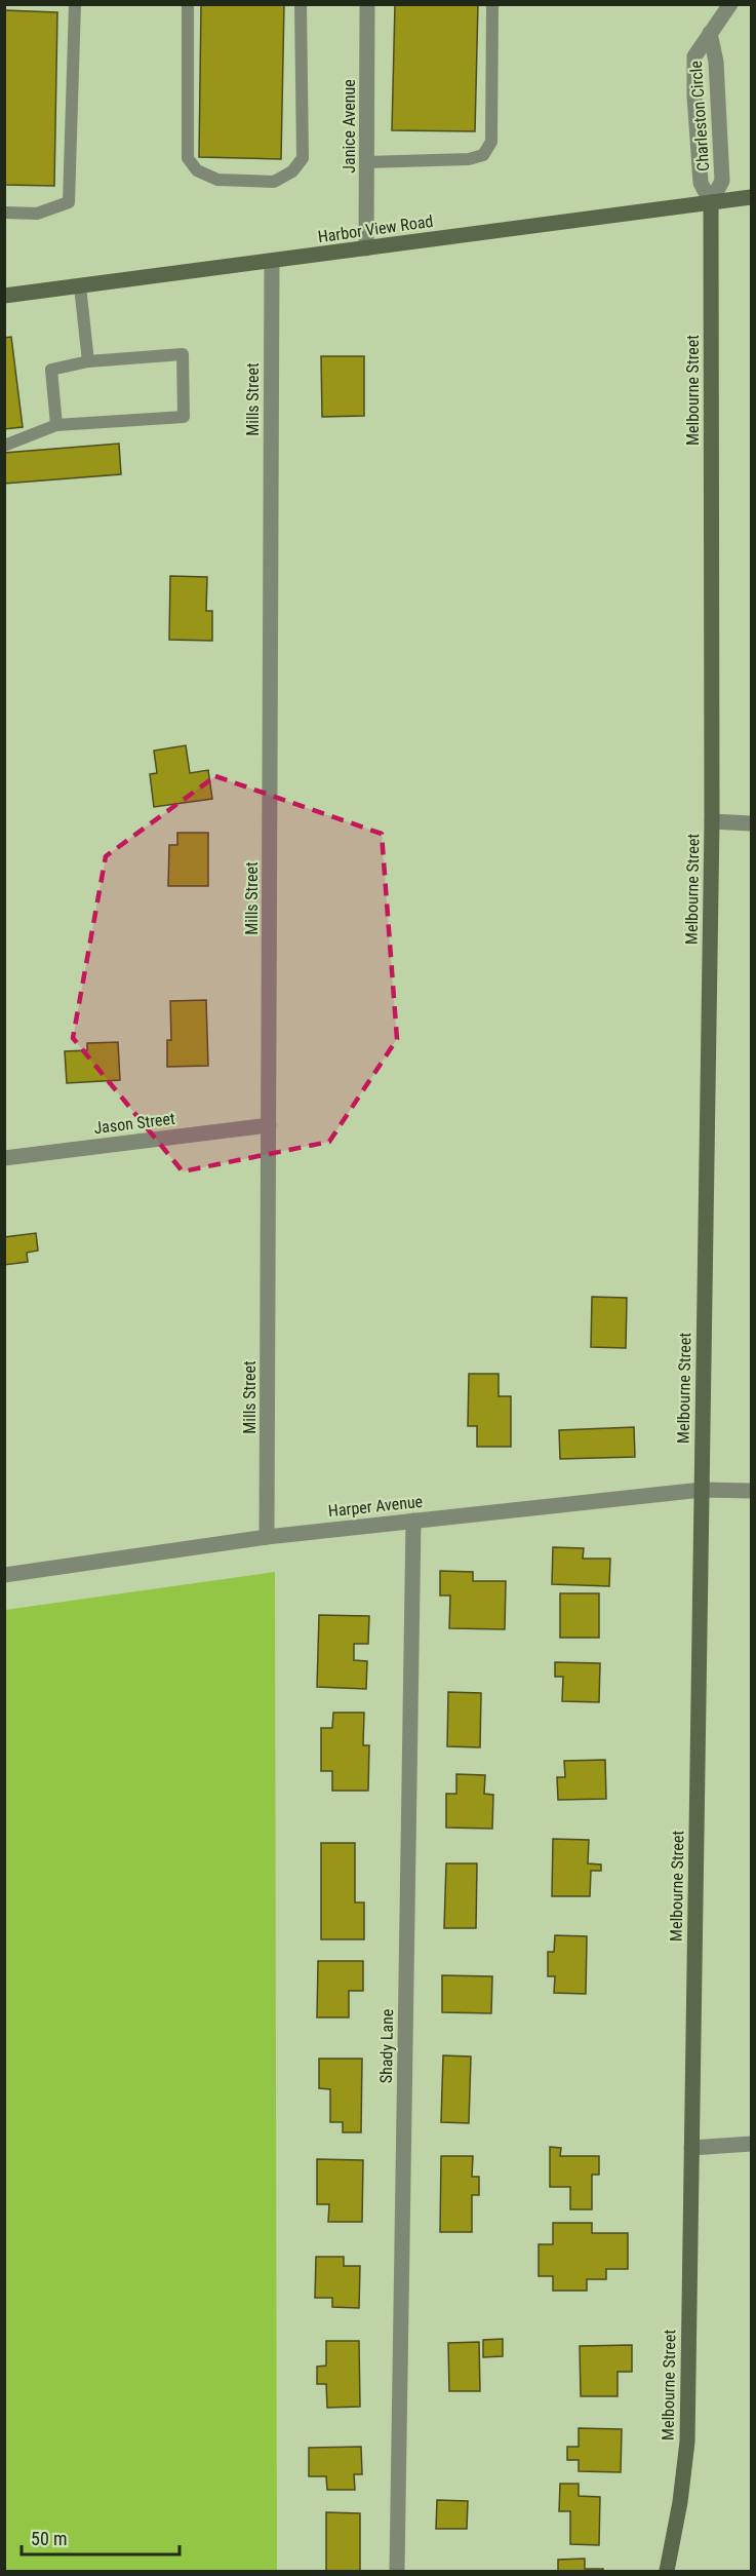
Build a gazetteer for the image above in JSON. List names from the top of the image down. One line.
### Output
{"streets":{"street":["Charleston Circle","Janice Avenue","Harbor View Road","Melbourne Street","Mills Street","Jason Street","Harper Avenue","Shady Lane"]},"crossings":[["Charleston Circle","Harbor View Road"],["Charleston Circle","Melbourne Street"],["Janice Avenue","Harbor View Road"],["Harbor View Road","Melbourne Street"],["Harbor View Road","Mills Street"],["Melbourne Street","Harper Avenue"],["Mills Street","Jason Street"],["Mills Street","Harper Avenue"],["Harper Avenue","Shady Lane"]],"scale_bar":"50 m"}
